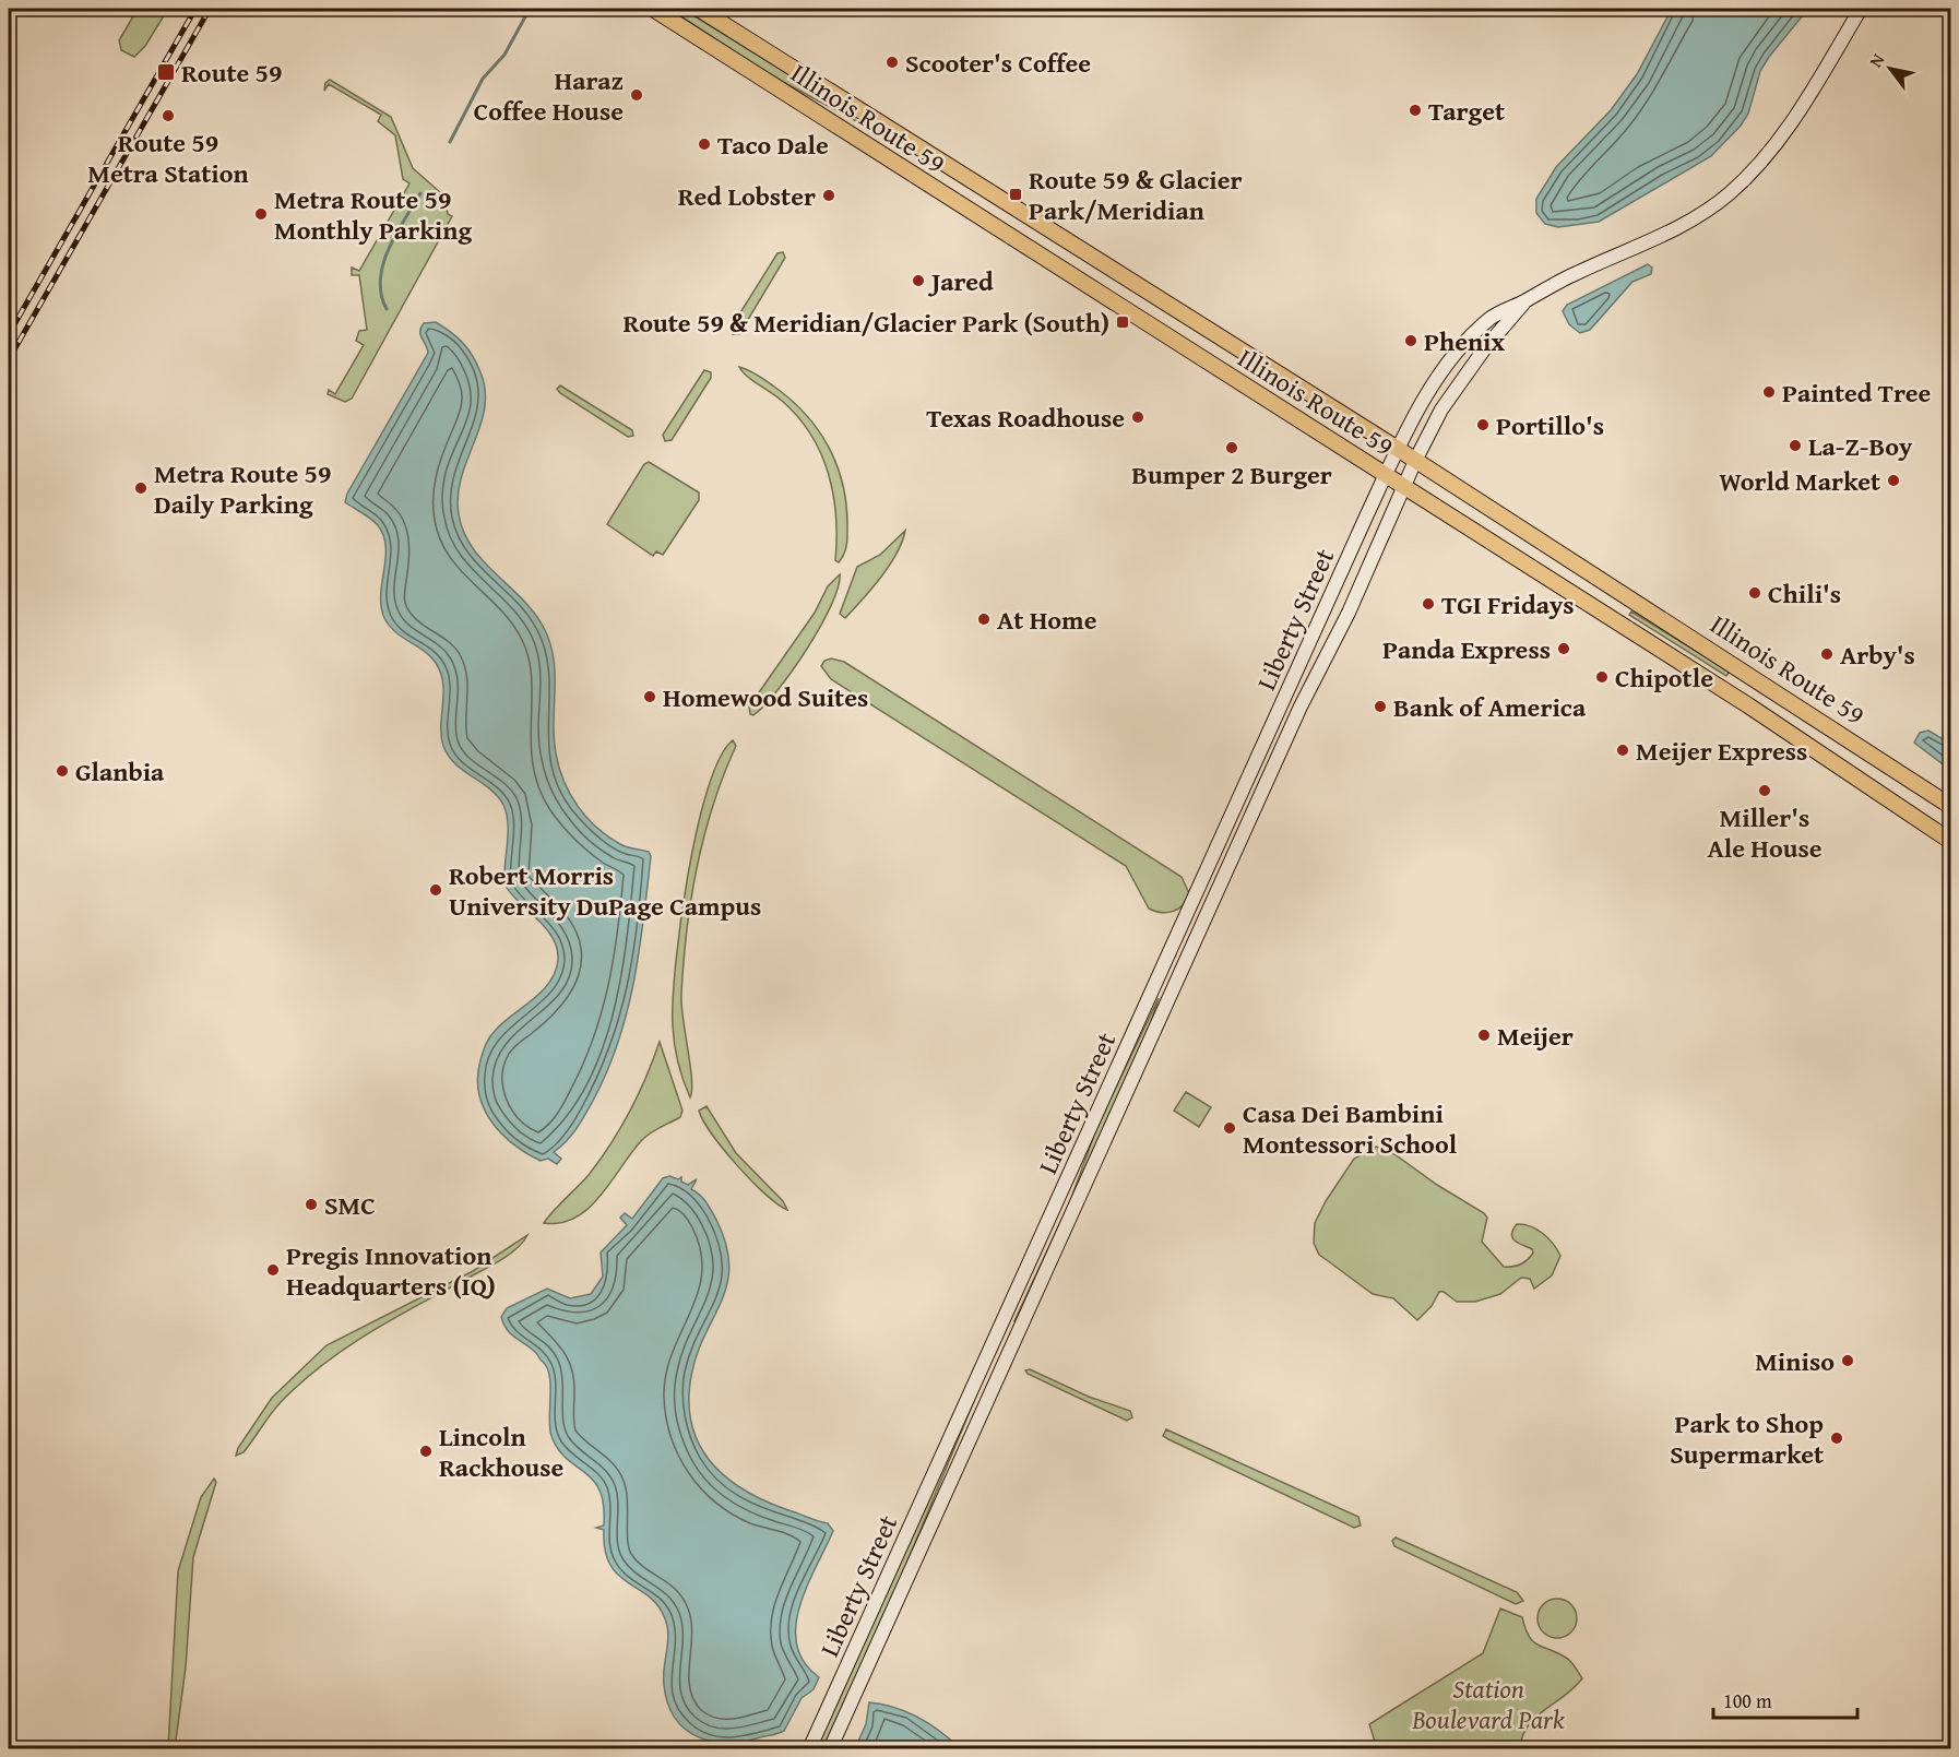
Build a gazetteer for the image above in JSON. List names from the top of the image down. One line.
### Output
{"streets":{"main road":["Illinois Route 59"],"street":["Liberty Street"]},"crossings":[["Illinois Route 59","Liberty Street"]],"parks":["Station Boulevard Park"],"places":{"other":["Scooter's Coffee","Haraz Coffee House","Target","Route 59 Metra Station","Taco Dale","Red Lobster","Metra Route 59 Monthly Parking","Jared","Phenix","Painted Tree","Texas Roadhouse","Portillo's","La-Z-Boy","Bumper 2 Burger","World Market","Metra Route 59 Daily Parking","Chili's","TGI Fridays","At Home","Panda Express","Arby's","Chipotle","Homewood Suites","Bank of America","Meijer Express","Glanbia","Miller's Ale House","Robert Morris University DuPage Campus","Meijer","Casa Dei Bambini Montessori School","SMC","Pregis Innovation Headquarters (IQ)","Miniso","Park to Shop Supermarket","Lincoln Rackhouse"],"transit":["Route 59","Route 59 & Glacier Park/Meridian","Route 59 & Meridian/Glacier Park (South)"]},"scale_bar":"100 m","north":"top left"}
